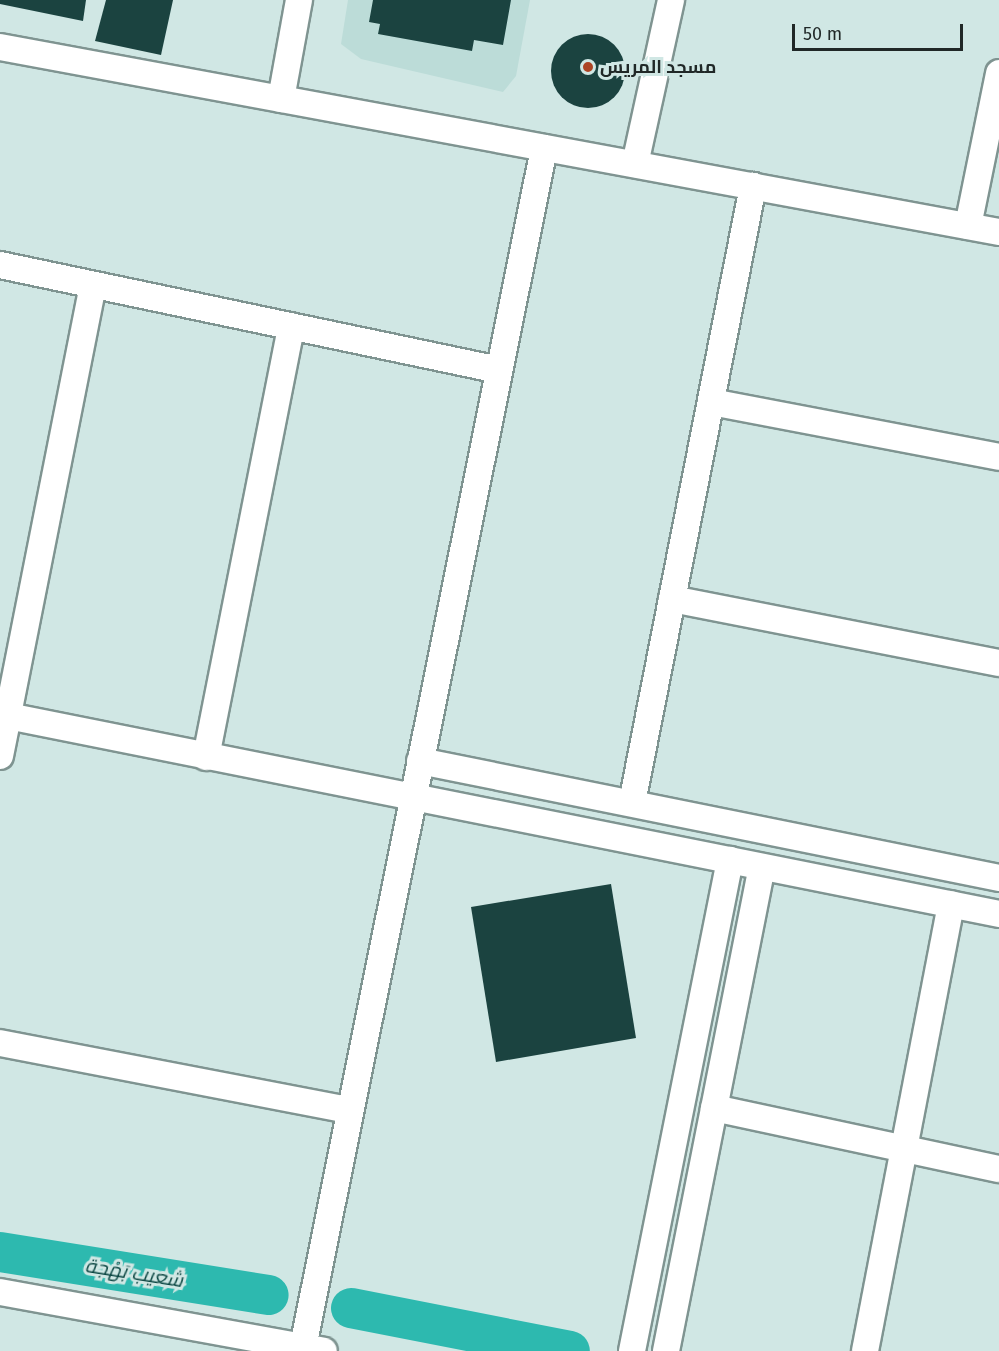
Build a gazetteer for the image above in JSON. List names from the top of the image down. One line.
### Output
{"water":["شعيب بَهْجة"],"places":["مسجد المريس"],"scale_bar":"50 m"}
